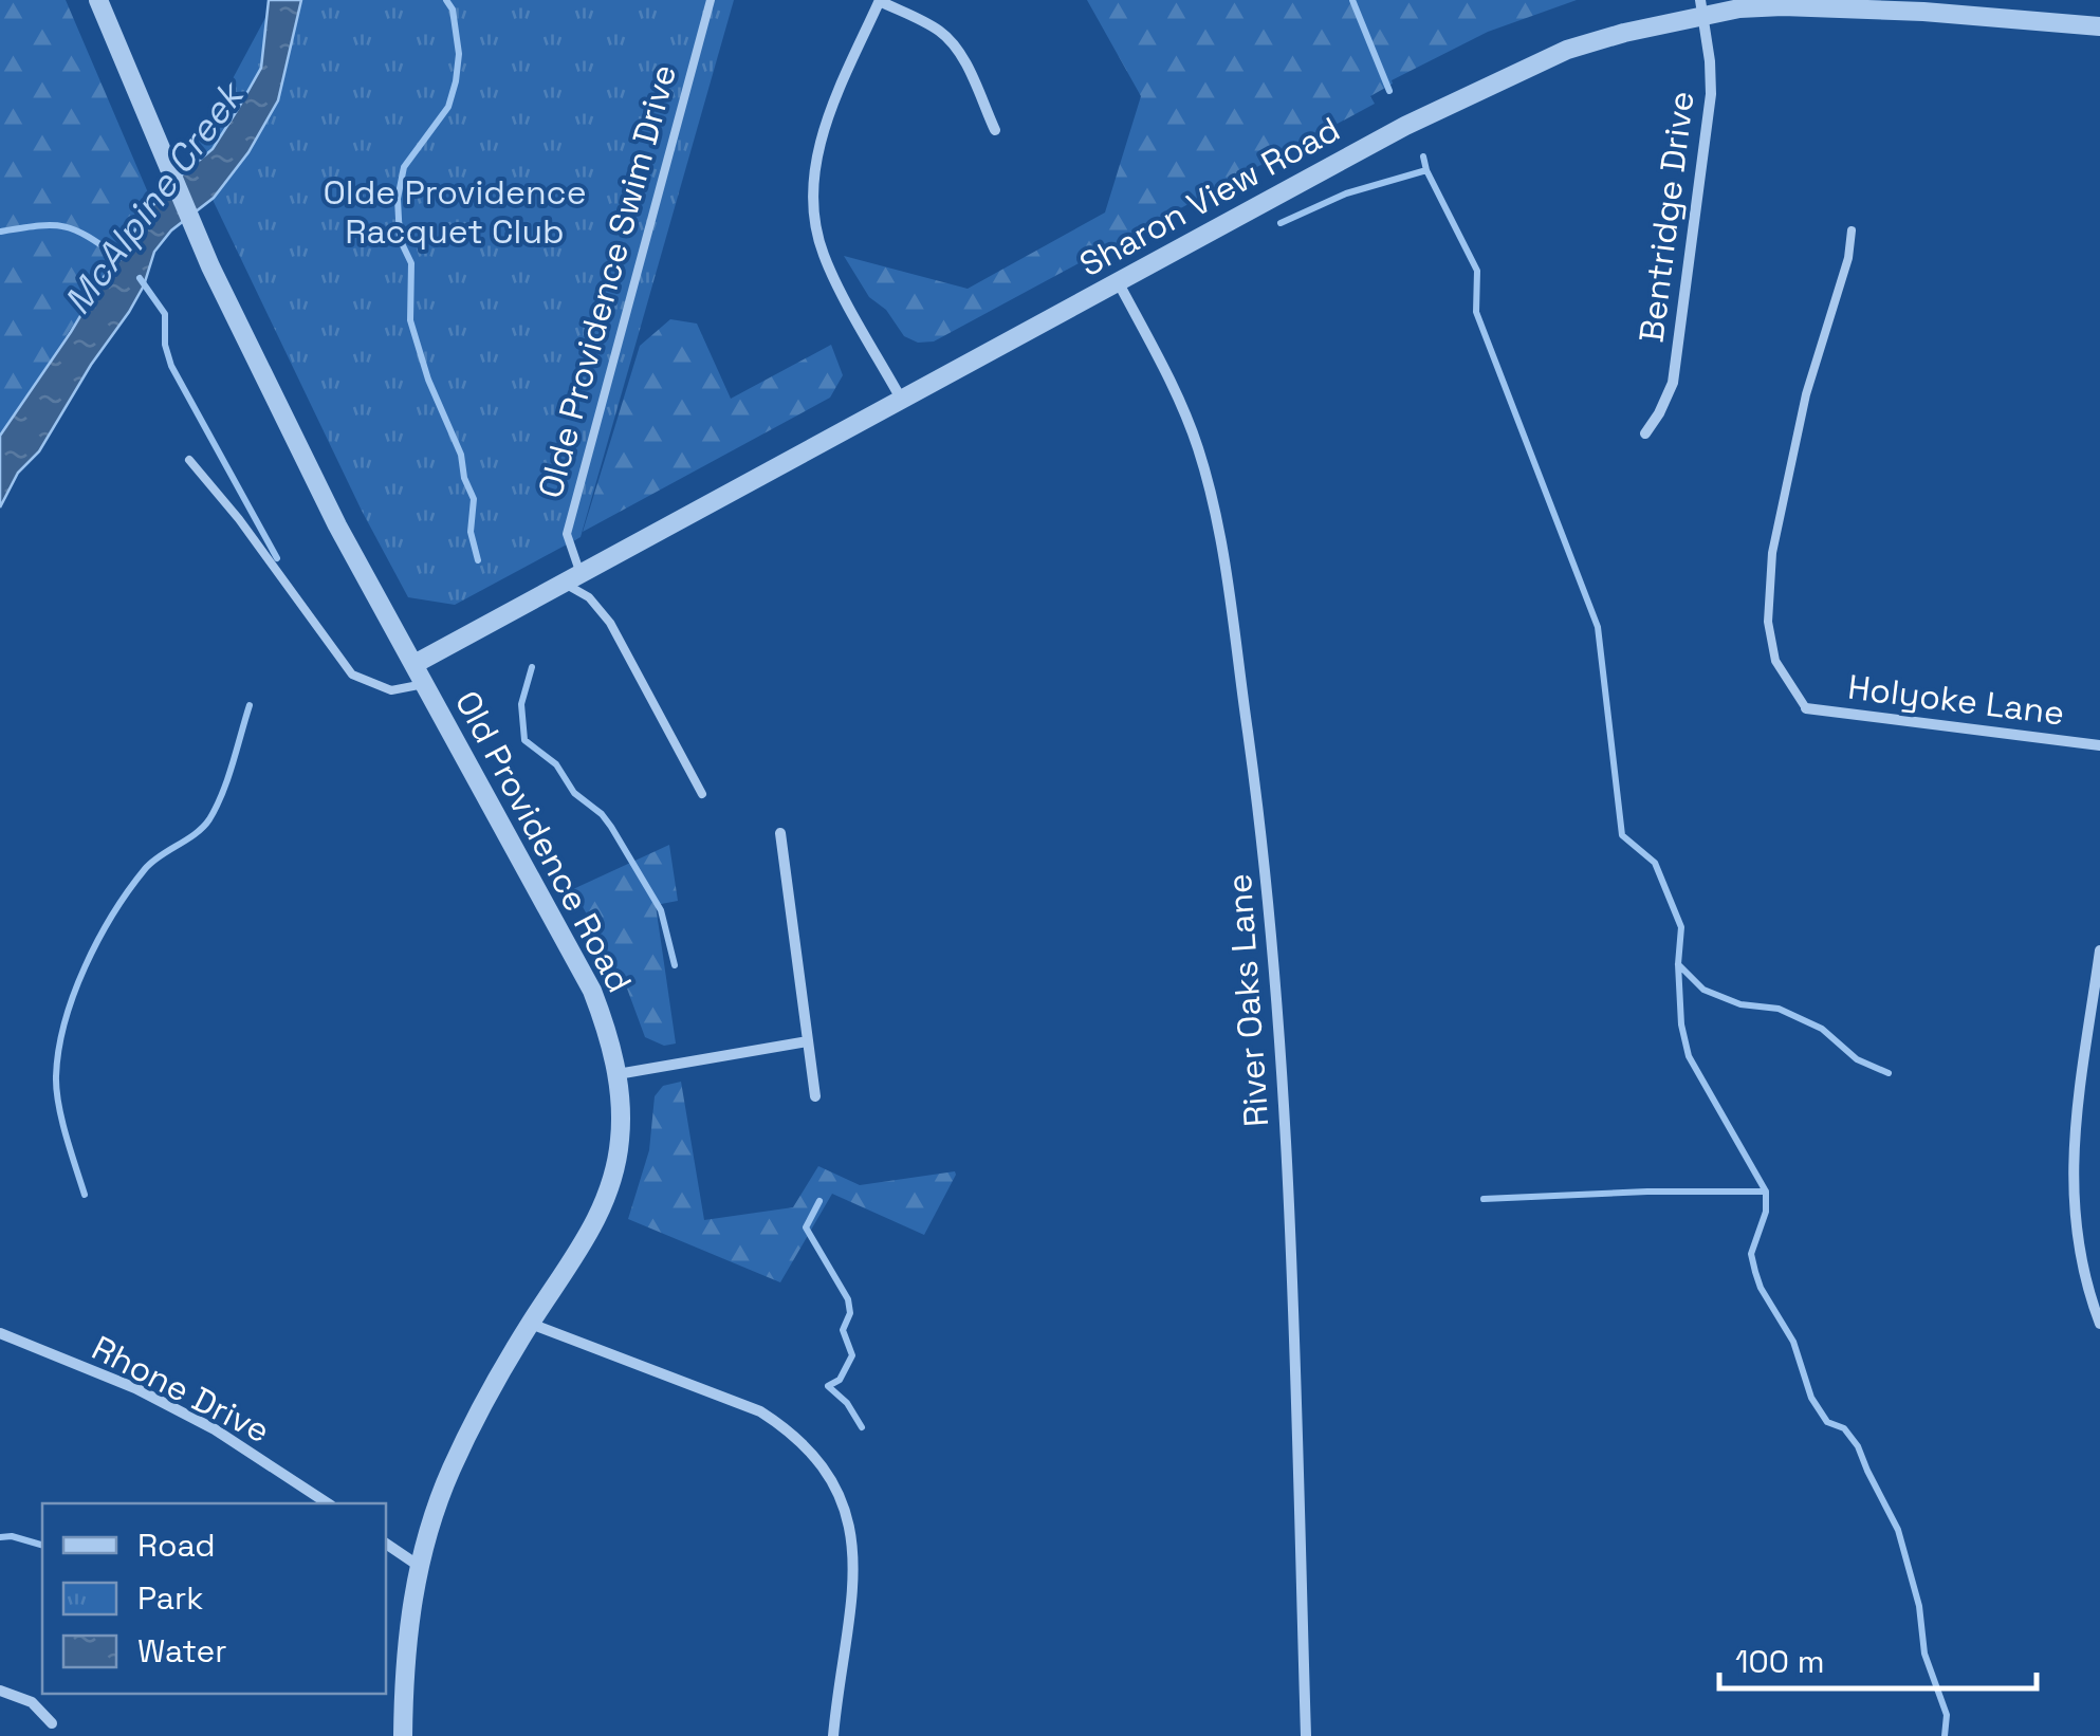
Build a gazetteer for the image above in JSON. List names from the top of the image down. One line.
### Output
{"streets":{"street":["Sharon View Road","Bentridge Drive","Holyoke Lane","Old Providence Road","River Oaks Lane","Rhone Drive"],"lane":["Olde Providence Swim Drive"]},"crossings":[["Sharon View Road","Bentridge Drive"],["Sharon View Road","Olde Providence Swim Drive"],["Sharon View Road","Old Providence Road"],["Sharon View Road","River Oaks Lane"]],"water":["McAlpine Creek"],"parks":["Olde Providence Racquet Club"],"legend":["Road","Park","Water"],"scale_bar":"100 m"}
